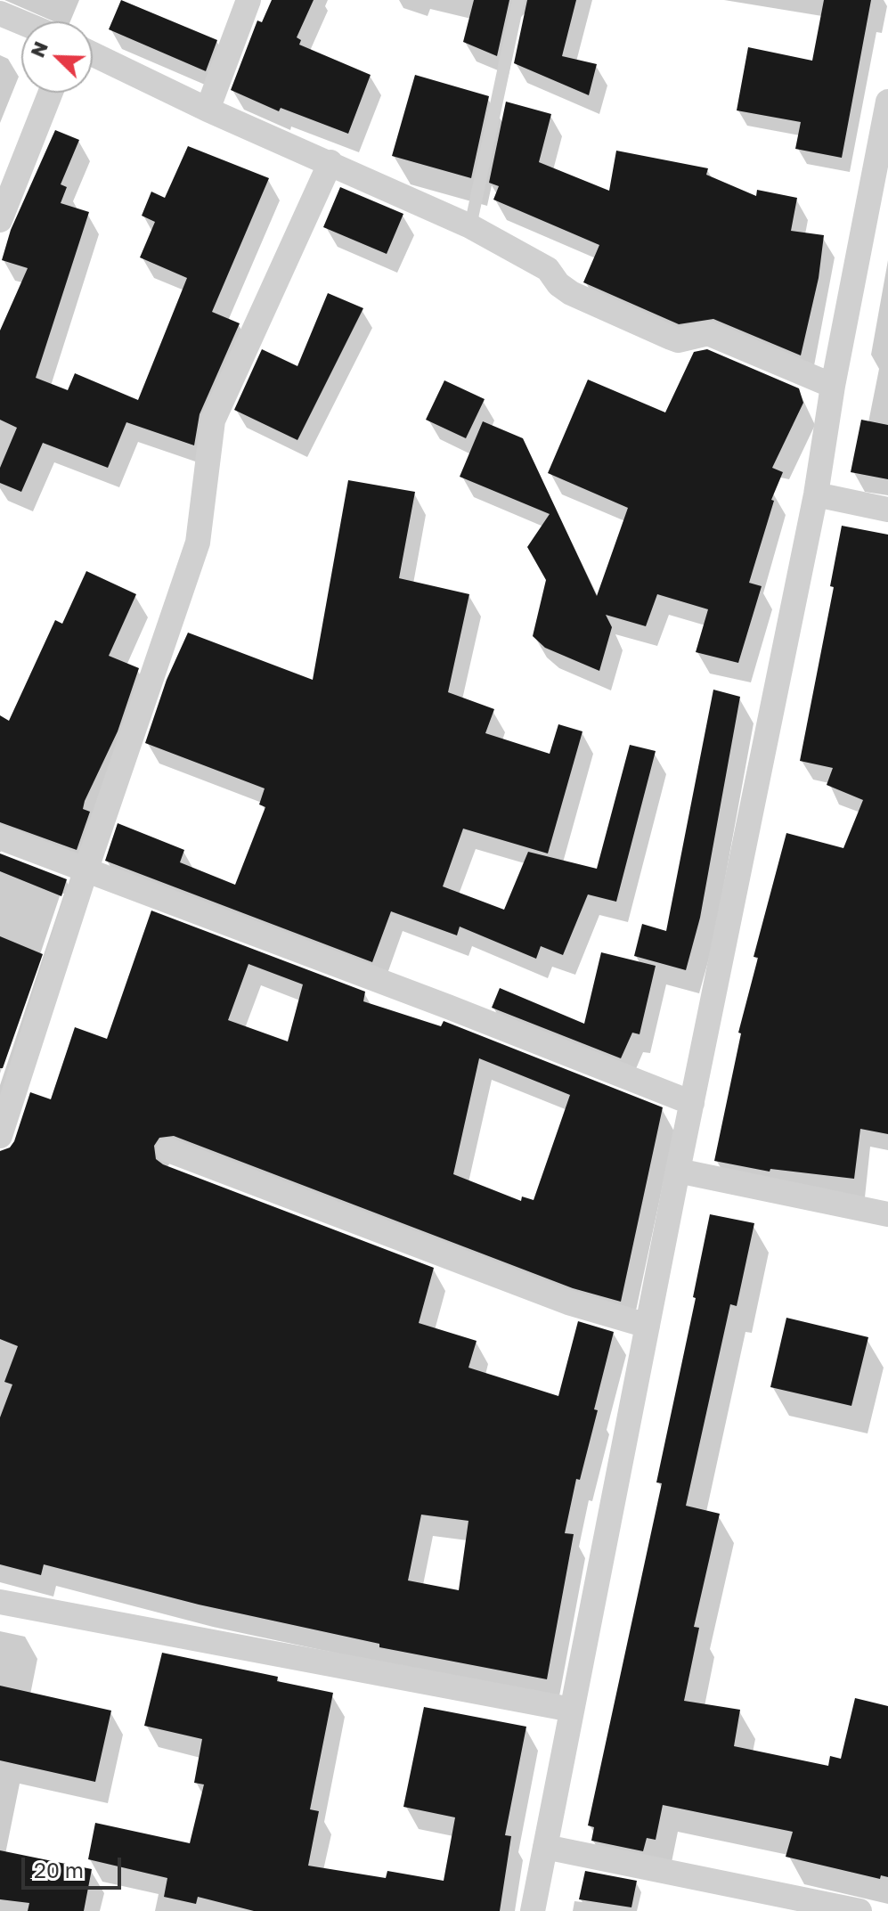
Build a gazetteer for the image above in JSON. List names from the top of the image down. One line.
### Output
{"scale_bar":"20 m","north":"top left"}
